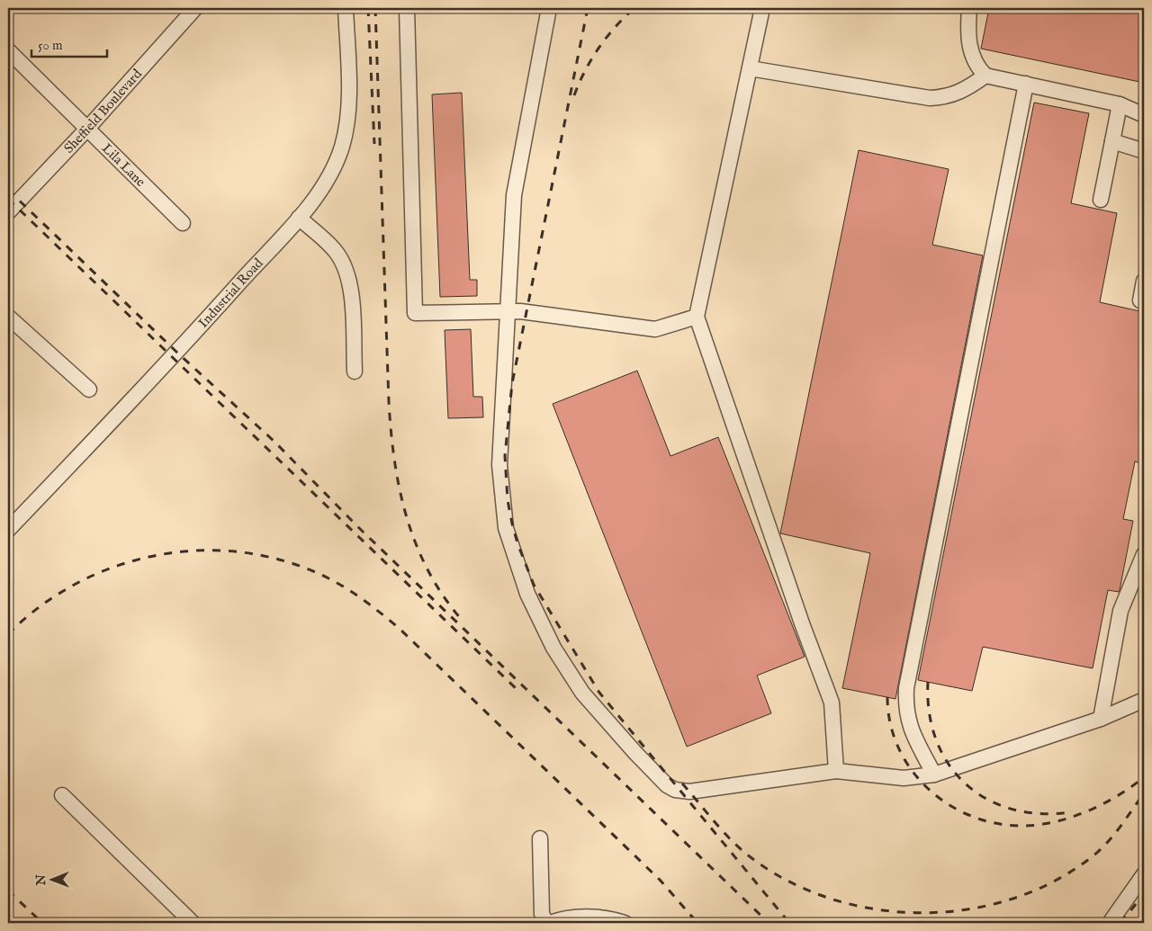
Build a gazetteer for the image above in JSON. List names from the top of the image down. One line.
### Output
{"streets":{"street":["Sheffield Boulevard","Lila Lane","Industrial Road"]},"crossings":[["Sheffield Boulevard","Lila Lane"]],"scale_bar":"50 m","north":"left"}
